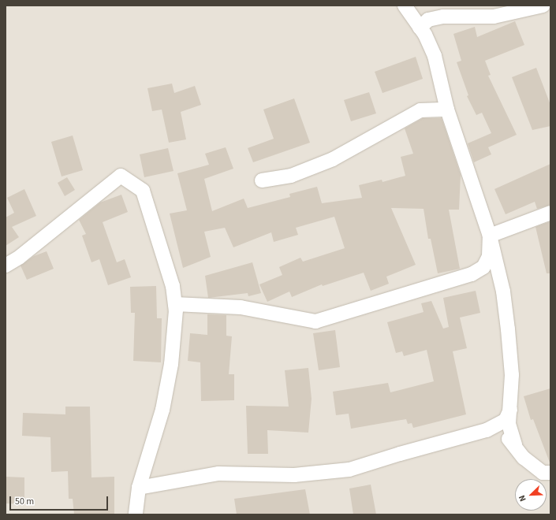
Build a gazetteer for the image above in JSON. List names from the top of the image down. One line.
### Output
{"scale_bar":"50 m","north":"bottom left"}
